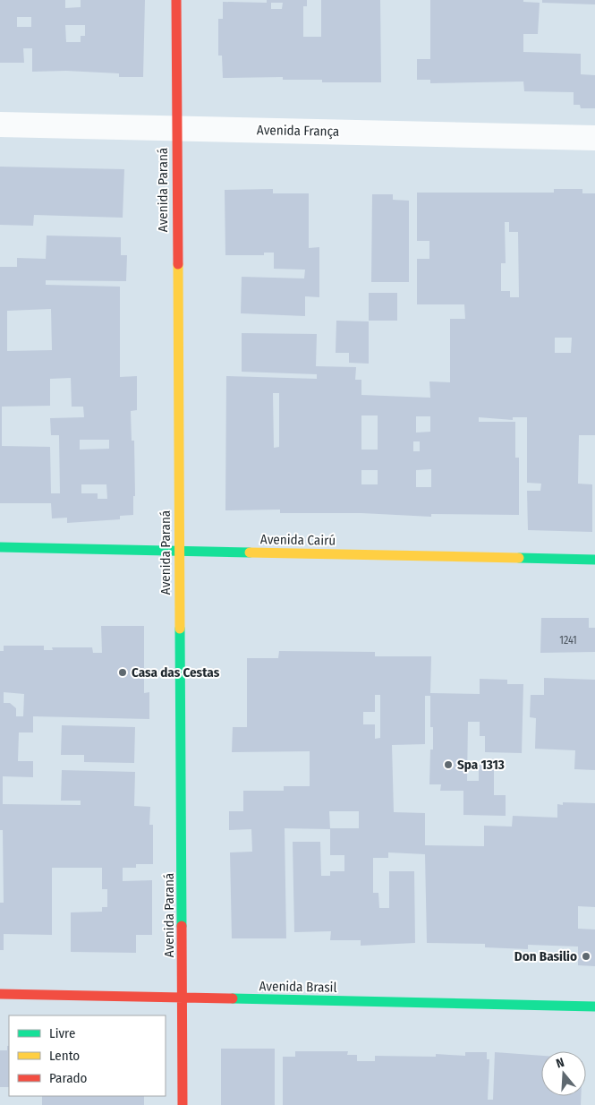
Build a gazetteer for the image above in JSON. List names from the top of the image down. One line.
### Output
{"streets":{"main road":["Avenida Paraná","Avenida Cairú","Avenida Brasil"],"street":["Avenida França"]},"crossings":[["Avenida França","Avenida Paraná"],["Avenida Paraná","Avenida Cairú"],["Avenida Paraná","Avenida Brasil"]],"places":["Casa das Cestas","Spa 1313","Don Basilio"],"house_numbers":["1241"],"legend":["Livre","Lento","Parado"],"north":"top"}
